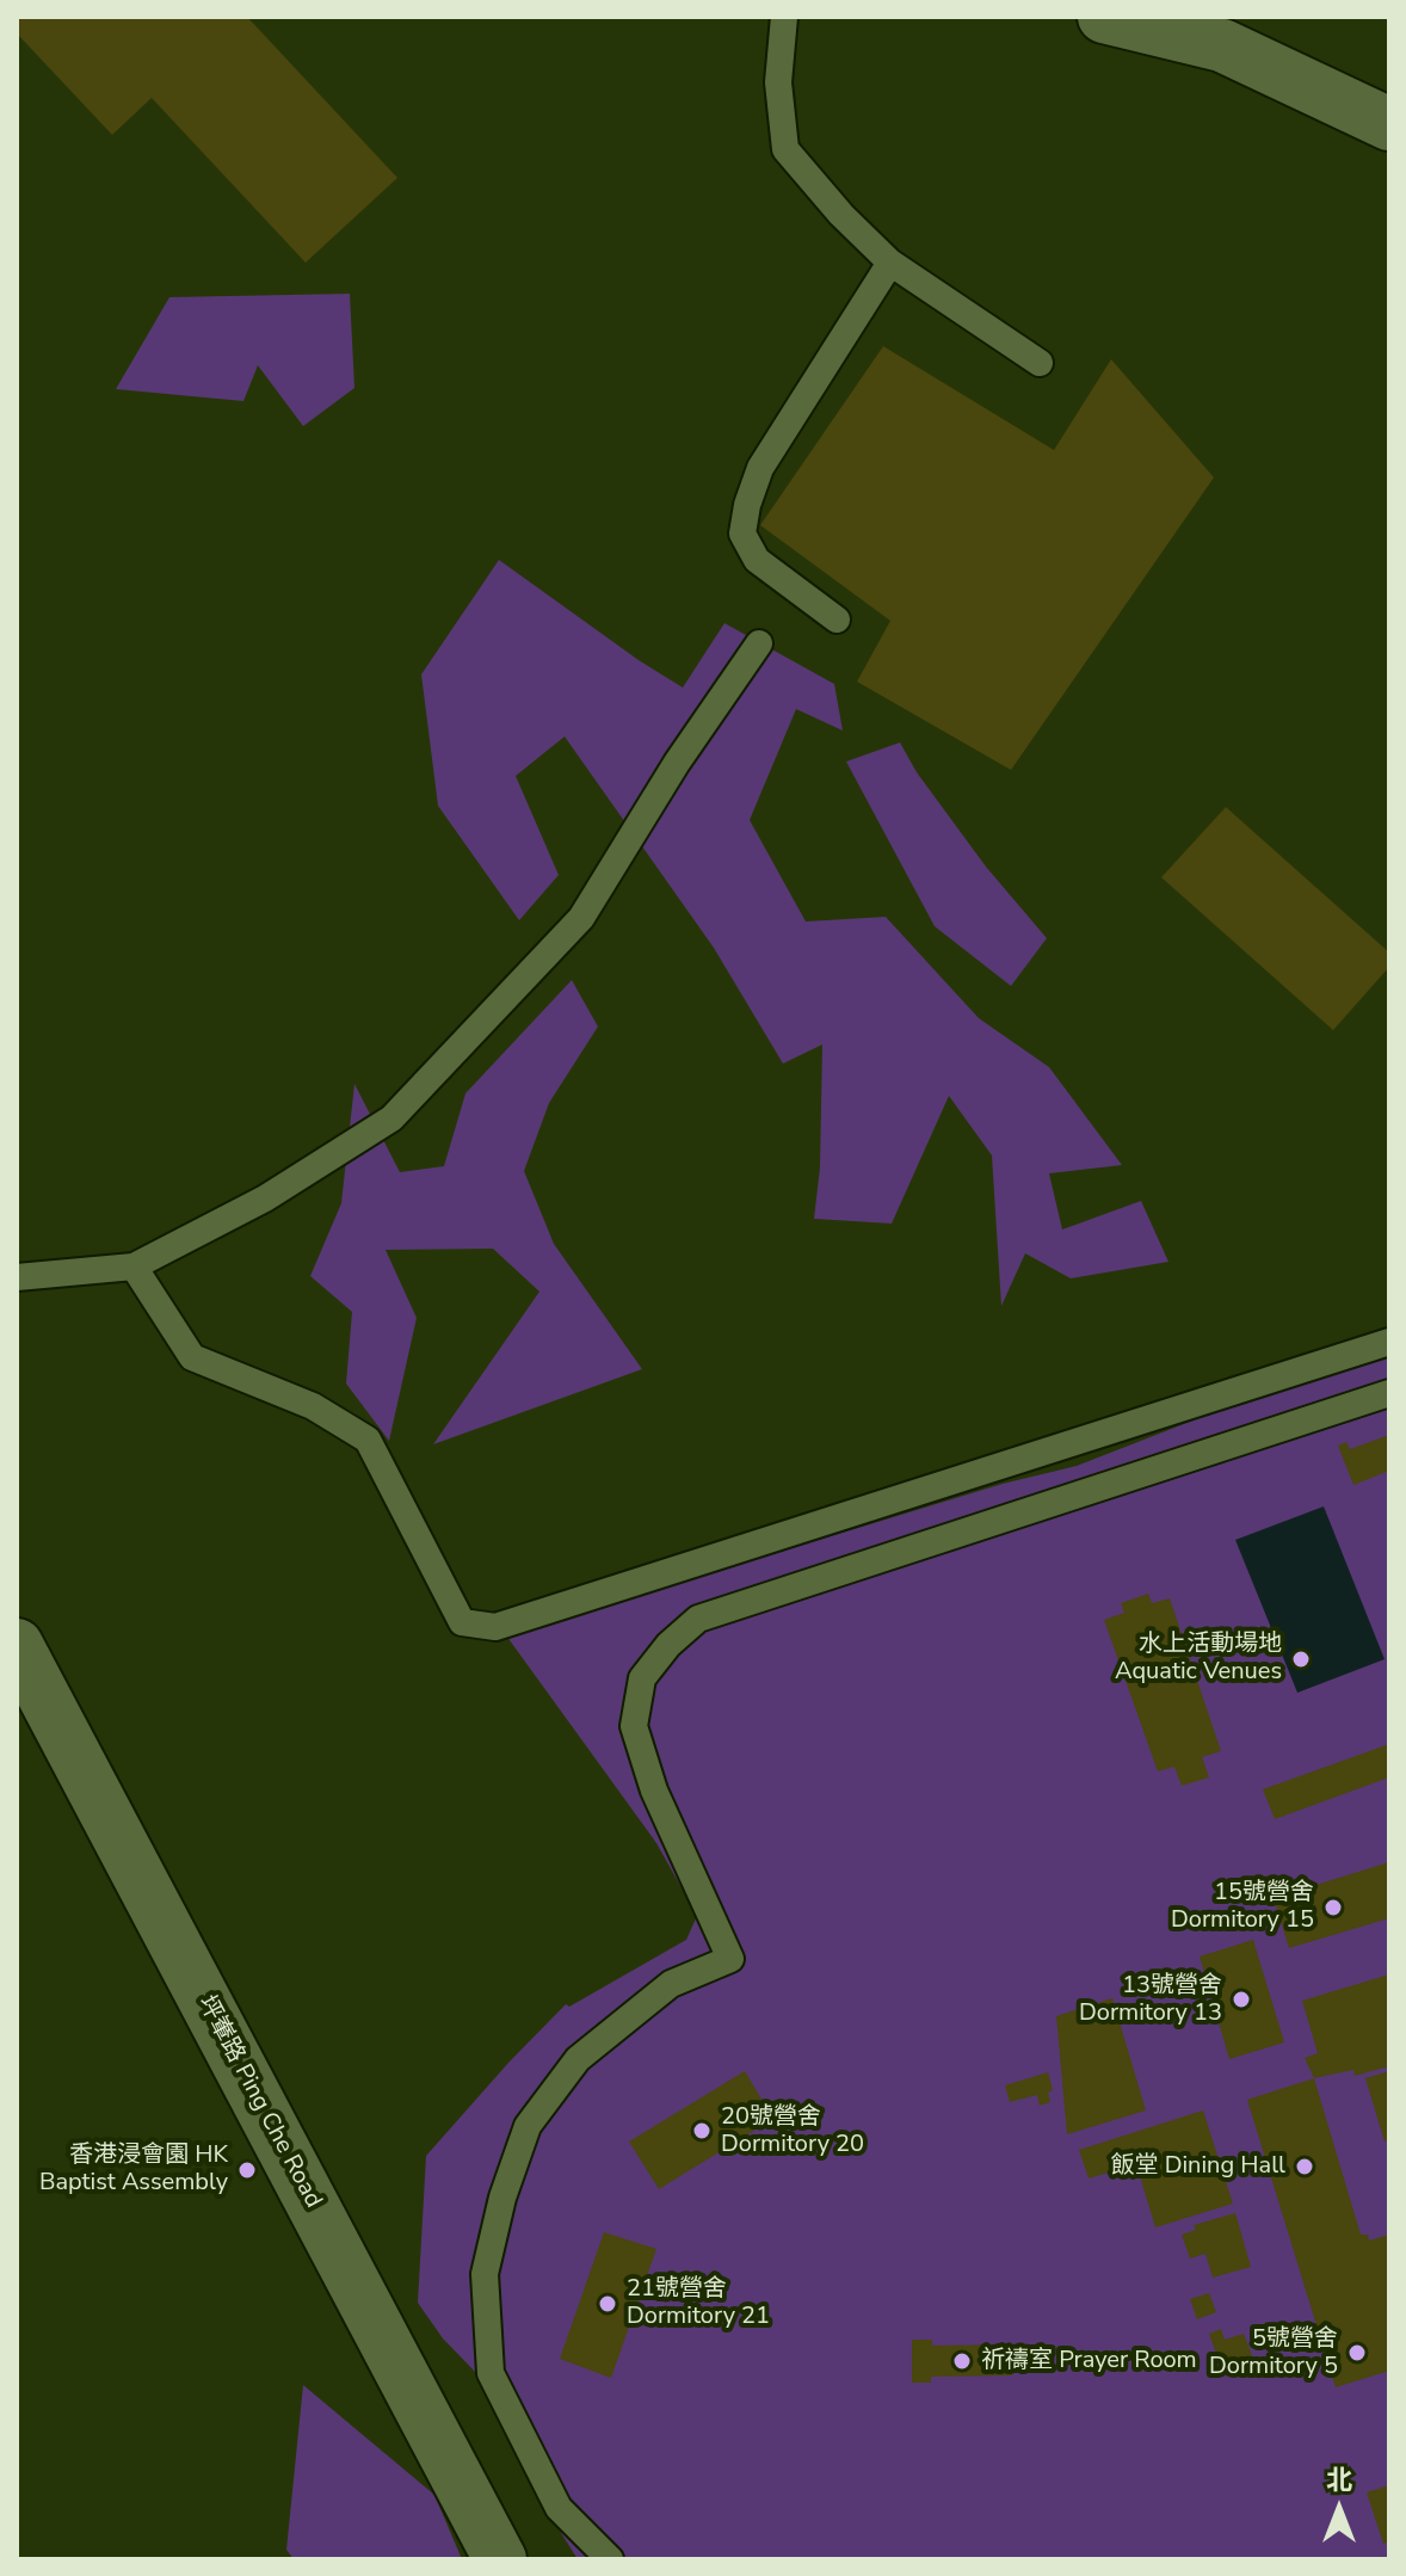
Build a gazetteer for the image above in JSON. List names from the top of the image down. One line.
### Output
{"streets":{"street":["坪輋路 Ping Che Road"]},"places":["水上活動場地 Aquatic Venues","15號營舍 Dormitory 15","13號營舍 Dormitory 13","20號營舍 Dormitory 20","飯堂 Dining Hall","香港浸會園 HK Baptist Assembly","21號營舍 Dormitory 21","5號營舍 Dormitory 5","祈禱室 Prayer Room"],"north":"top"}
